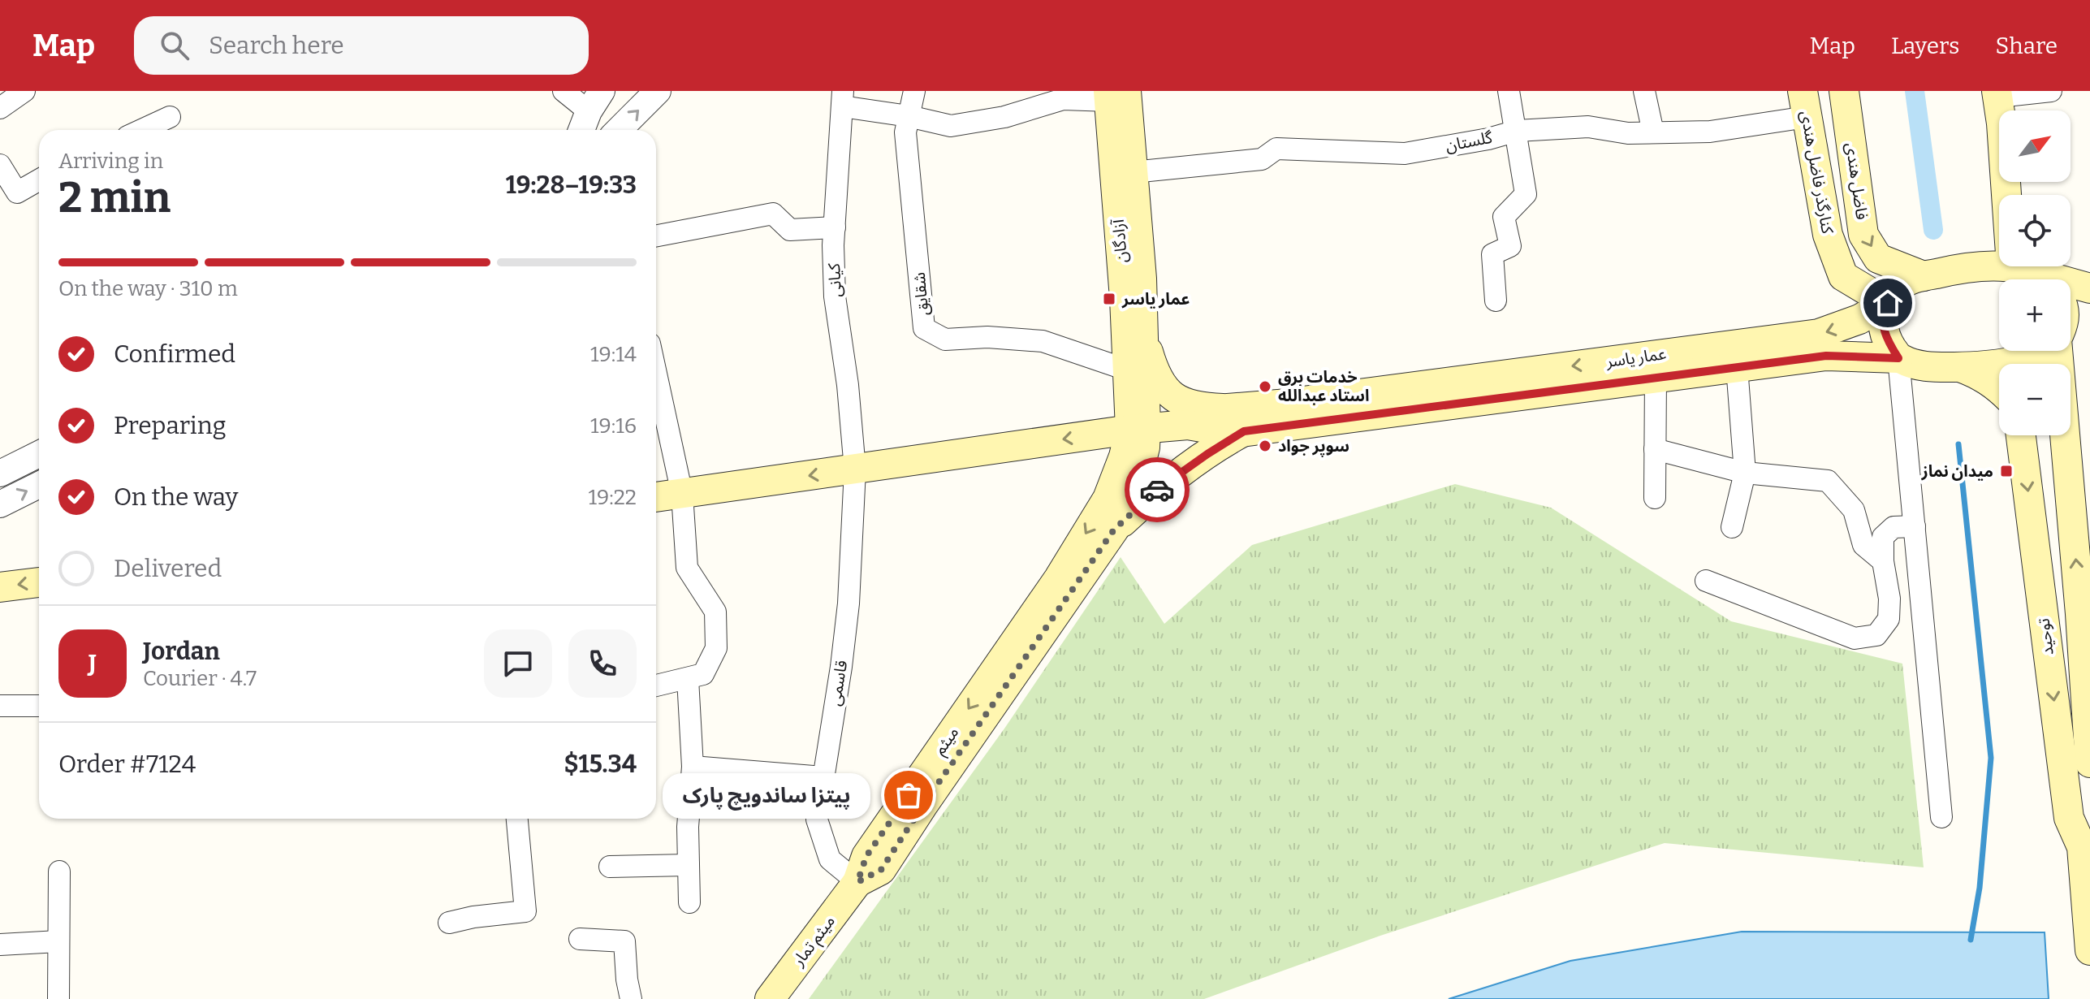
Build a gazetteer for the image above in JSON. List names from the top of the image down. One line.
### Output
{"streets":{"main road":["کنارگذر فاضل هندی","فاضل هندی","آزادگان","عمار یاسر","توحید","میثم","میثم تمار"],"street":["گلستان","کیانی","شقایق","قاسمی"]},"crossings":[["گلستان","کنارگذر فاضل هندی"],["گلستان","آزادگان"],["کنارگذر فاضل هندی","عمار یاسر"],["آزادگان","شقایق"],["آزادگان","عمار یاسر"],["آزادگان","میثم"],["کیانی","عمار یاسر"],["کیانی","قاسمی"],["عمار یاسر","قاسمی"],["عمار یاسر","میثم"],["قاسمی","میثم"],["قاسمی","میثم تمار"],["میثم","میثم تمار"]],"one_way":["فاضل هندی"],"places":{"transit":["عمار یاسر","میدان نماز"],"other":["خدمات برق استاد عبدالله","سوپر جواد","پیتزا ساندویچ پارک"]},"north":"top right","page":{"header":"Map","search":"Search here","nav":["Map","Layers","Share"],"map_buttons":["+","−"],"heading":["2 min","Arriving in","19:28–19:33"],"panel":["Jordan","Courier · 4.7","Order #7124","$15.34"],"bar":"On the way · 310 m","list":[["Confirmed","19:14"],["Preparing","19:16"],["On the way","19:22"],"Delivered"],"round":"J","bubble":"پیتزا ساندویچ پارک"}}
